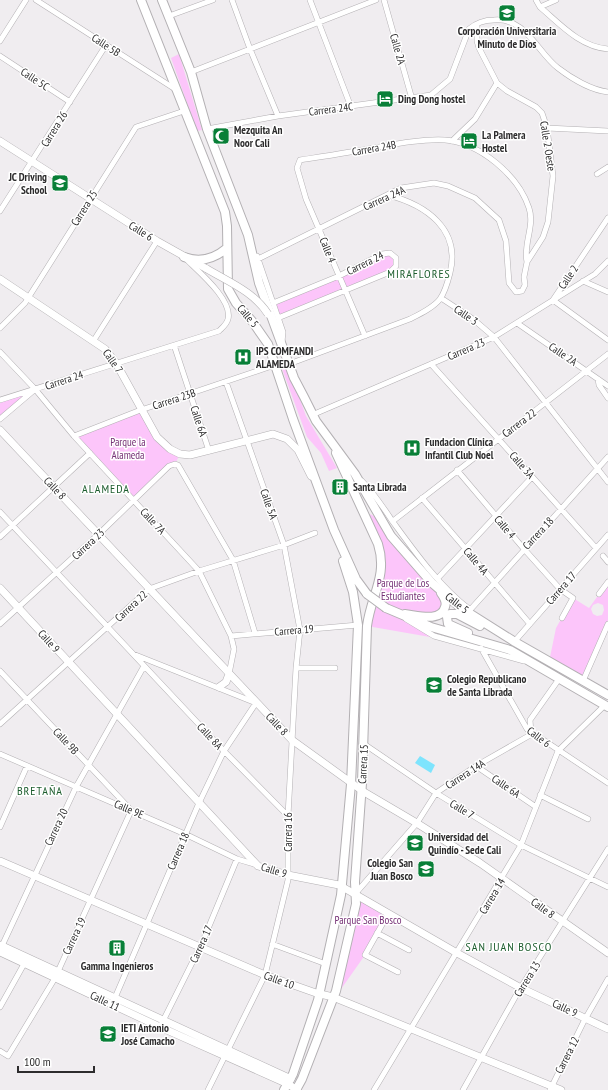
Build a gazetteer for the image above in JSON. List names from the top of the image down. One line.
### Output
{"streets":{"main road":["Calle 6","Calle 5","Calle 7","Calle 8","Calle 9","Carrera 15","Calle 10","Calle 11"],"street":["Calle 5B","Calle 2A","Calle 5C","Carrera 24C","Carrera 26","Calle 2 Oeste","Carrera 24B","Carrera 24A","Carrera 25","Calle 4","Carrera 24","Calle 2","Calle 3","Carrera 23","Carrera 23B","Calle 6A","Carrera 22","Calle 3A","Calle 5A","Calle 7A","Carrera 18","Calle 4A","Carrera 17","Carrera 19","Calle 8A","Calle 9B","Carrera 14A","Calle 9E","Carrera 20","Carrera 16","Carrera 14","Carrera 13","Carrera 12"]},"crossings":[["Calle 5B","Carrera 26"],["Calle 5B","Calle 5"],["Calle 2A","Carrera 24C"],["Calle 2A","Carrera 23"],["Calle 2A","Carrera 22"],["Calle 5C","Carrera 26"],["Carrera 24C","Calle 2 Oeste"],["Carrera 24C","Calle 5"],["Carrera 26","Calle 6"],["Calle 2 Oeste","Carrera 24B"],["Calle 2 Oeste","Carrera 24A"],["Carrera 24B","Calle 4"],["Carrera 24A","Calle 4"],["Carrera 24A","Calle 5"],["Carrera 25","Calle 6"],["Carrera 25","Calle 5"],["Carrera 25","Calle 7"],["Calle 6","Carrera 24"],["Calle 6","Calle 5"],["Calle 6","Carrera 14A"],["Calle 6","Carrera 14"],["Calle 4","Carrera 24"],["Calle 4","Carrera 22"],["Calle 4","Carrera 18"],["Calle 4","Carrera 17"],["Carrera 24","Calle 5"],["Carrera 24","Calle 7"],["Carrera 24","Calle 6A"],["Carrera 24","Calle 7A"],["Calle 2","Carrera 23"],["Calle 3","Carrera 23"],["Calle 3","Carrera 22"],["Calle 3","Carrera 18"],["Calle 5","Carrera 23"],["Calle 5","Carrera 23B"],["Calle 5","Carrera 22"],["Calle 5","Carrera 18"],["Calle 5","Carrera 17"],["Calle 5","Carrera 15"],["Calle 5","Carrera 14"],["Carrera 23","Carrera 22"],["Carrera 23","Calle 3A"],["Carrera 23","Calle 8"],["Carrera 23","Calle 7A"],["Carrera 23","Calle 9"],["Carrera 23","Calle 8A"],["Calle 7","Carrera 23B"],["Calle 7","Calle 6A"],["Calle 7","Carrera 15"],["Calle 7","Carrera 14A"],["Calle 7","Carrera 14"],["Calle 7","Carrera 13"],["Carrera 23B","Calle 6A"],["Carrera 23B","Calle 5A"],["Carrera 23B","Calle 7A"],["Calle 6A","Carrera 14A"],["Calle 6A","Carrera 14"],["Carrera 22","Calle 3A"],["Carrera 22","Calle 8"],["Carrera 22","Calle 5A"],["Carrera 22","Calle 7A"],["Carrera 22","Calle 4A"],["Carrera 22","Calle 9"],["Carrera 22","Calle 8A"],["Carrera 22","Calle 9B"],["Calle 3A","Carrera 18"],["Calle 3A","Carrera 17"],["Calle 8","Calle 7A"],["Calle 8","Carrera 18"],["Calle 8","Calle 8A"],["Calle 8","Carrera 15"],["Calle 8","Carrera 14A"],["Calle 8","Carrera 16"],["Calle 8","Carrera 14"],["Calle 8","Carrera 13"],["Calle 5A","Carrera 19"],["Calle 5A","Carrera 16"],["Calle 7A","Carrera 19"],["Carrera 18","Calle 4A"],["Carrera 18","Calle 9"],["Carrera 18","Calle 8A"],["Carrera 18","Calle 9E"],["Carrera 18","Calle 10"],["Carrera 18","Calle 11"],["Calle 4A","Carrera 17"],["Carrera 17","Calle 9E"],["Carrera 17","Calle 10"],["Carrera 17","Calle 11"],["Carrera 19","Calle 9B"],["Carrera 19","Carrera 15"],["Carrera 19","Calle 9E"],["Carrera 19","Carrera 16"],["Carrera 19","Calle 10"],["Carrera 19","Calle 11"],["Calle 9","Carrera 15"],["Calle 9","Carrera 14A"],["Calle 9","Calle 9E"],["Calle 9","Carrera 20"],["Calle 9","Carrera 16"],["Calle 9","Carrera 14"],["Calle 9","Carrera 13"],["Calle 9","Carrera 12"],["Calle 8A","Carrera 20"],["Calle 8A","Carrera 16"],["Calle 9B","Calle 9E"],["Calle 9B","Carrera 20"],["Carrera 15","Carrera 14A"],["Carrera 15","Calle 10"],["Carrera 15","Calle 11"],["Calle 9E","Carrera 20"],["Carrera 20","Calle 10"],["Carrera 20","Calle 11"],["Carrera 16","Calle 10"],["Carrera 16","Calle 11"],["Carrera 14","Calle 10"],["Carrera 13","Calle 10"],["Calle 10","Carrera 12"]],"districts":["MIRAFLORES","ALAMEDA","BRETAÑA","SAN JUAN BOSCO"],"parks":["Parque la Alameda","Parque de Los Estudiantes","Parque San Bosco"],"places":{"school or university":["Corporación Universitaria Minuto de Dios","JC Driving School","Colegio Republicano de Santa Librada","Universidad del Quindío - Sede Cali","Colegio San Juan Bosco","IETI Antonio José Camacho"],"hotel":["Ding Dong hostel","La Palmera Hostel"],"mosque":["Mezquita An Noor Cali"],"hospital":["IPS COMFANDI ALAMEDA","Fundacion Clínica Infantil Club Noel"],"building":["Santa Librada","Gamma Ingenieros"]},"scale_bar":"100 m"}
